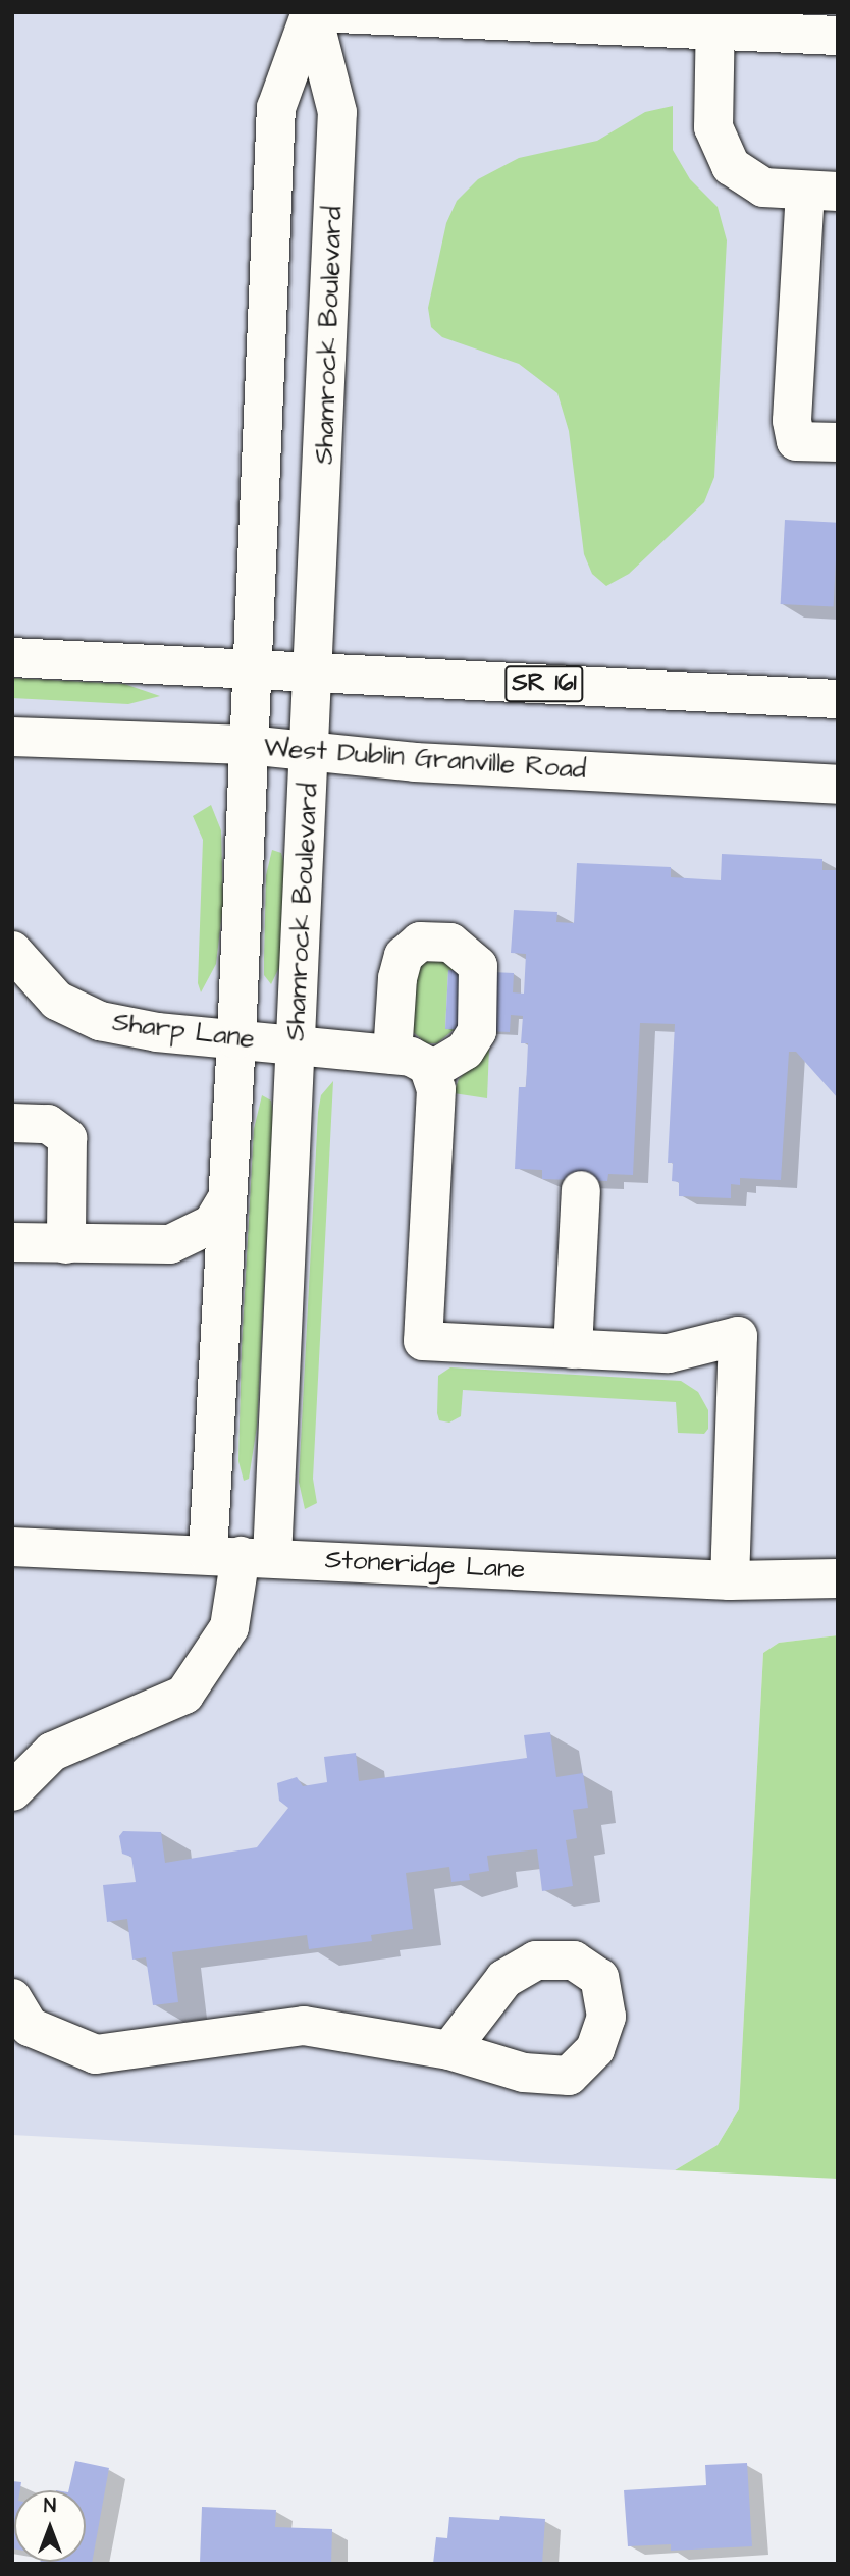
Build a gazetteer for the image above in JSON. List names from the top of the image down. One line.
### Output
{"streets":{"street":["Shamrock Boulevard","SR 161","West Dublin Granville Road","Sharp Lane","Stoneridge Lane"]},"crossings":[["Shamrock Boulevard","SR 161"],["Shamrock Boulevard","West Dublin Granville Road"],["Shamrock Boulevard","Sharp Lane"],["Shamrock Boulevard","Stoneridge Lane"]],"north":"top"}
